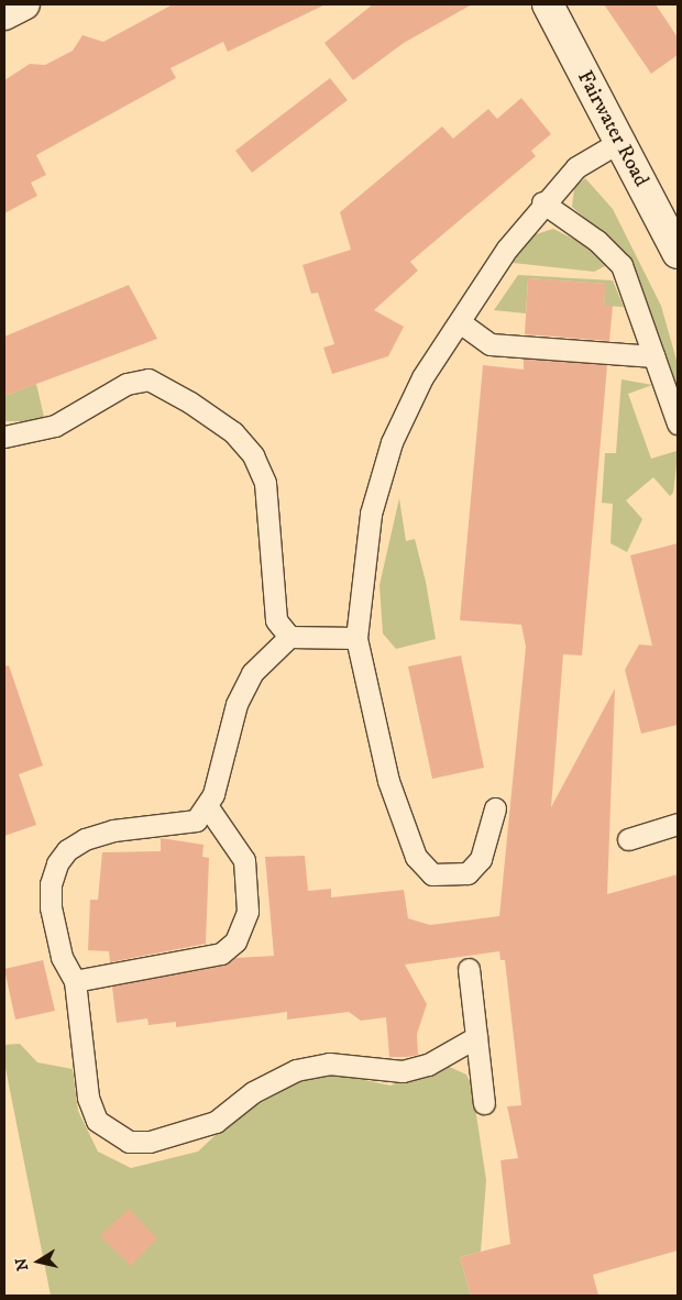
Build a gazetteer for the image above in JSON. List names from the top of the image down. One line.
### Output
{"streets":{"street":["Fairwater Road"]},"north":"left"}
